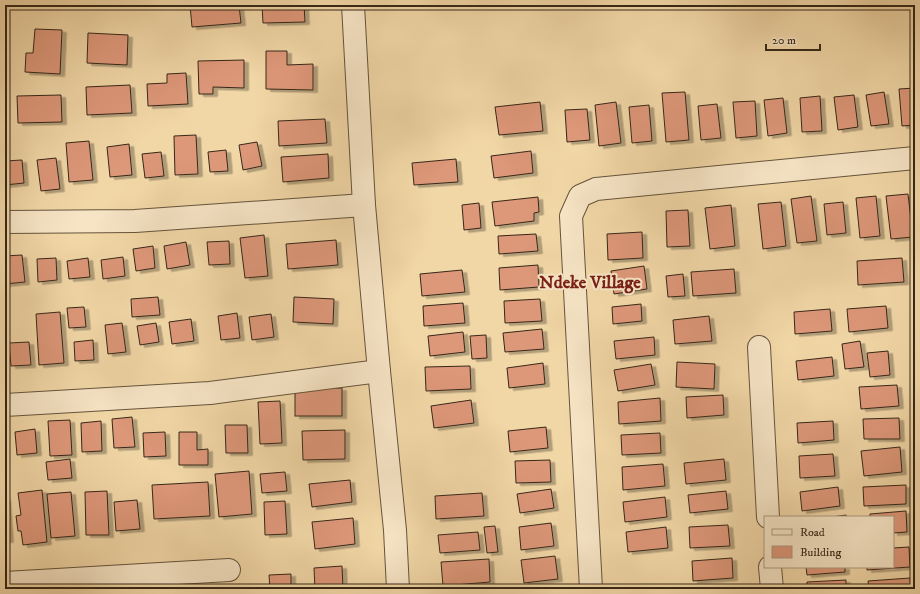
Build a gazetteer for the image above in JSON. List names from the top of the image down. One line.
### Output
{"districts":["Ndeke Village"],"legend":["Road","Building"],"scale_bar":"20 m"}
